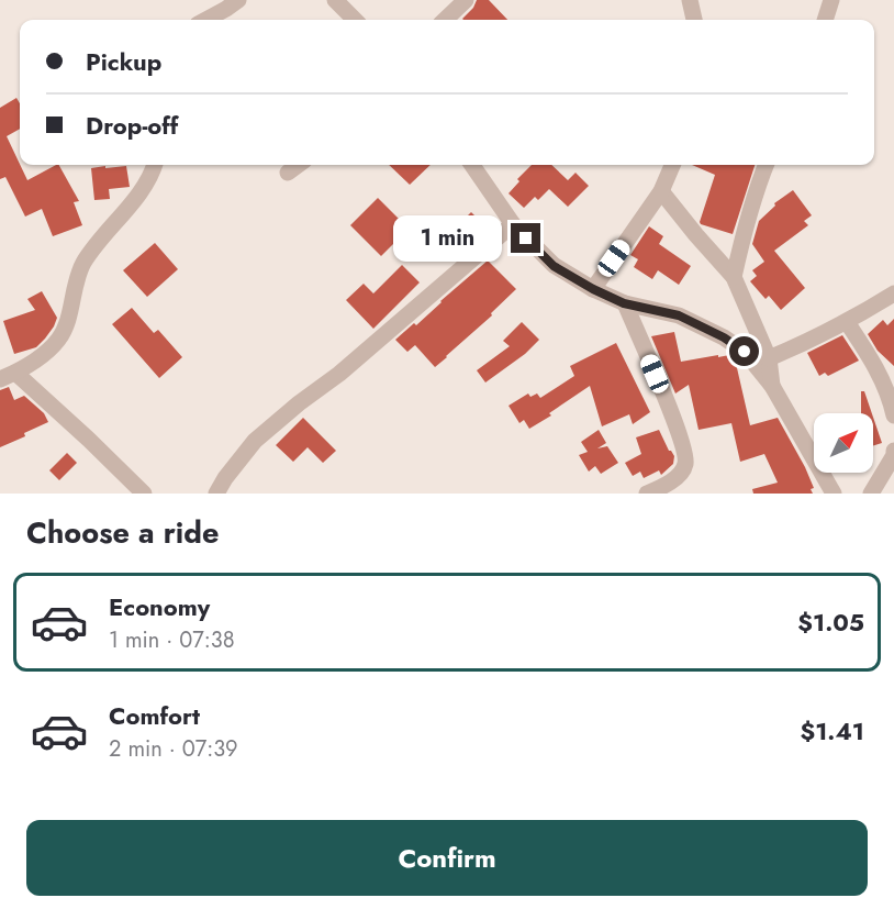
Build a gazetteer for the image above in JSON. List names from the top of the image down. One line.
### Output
{"north":"top right","page":{"banner":["Pickup","Drop-off"],"bubble":"1 min","heading":"Choose a ride","list":[{"name":"Economy","note":"1 min · 07:38","value":"$1.05"},{"name":"Comfort","note":"2 min · 07:39","value":"$1.41"}],"buttons":"Confirm"}}
